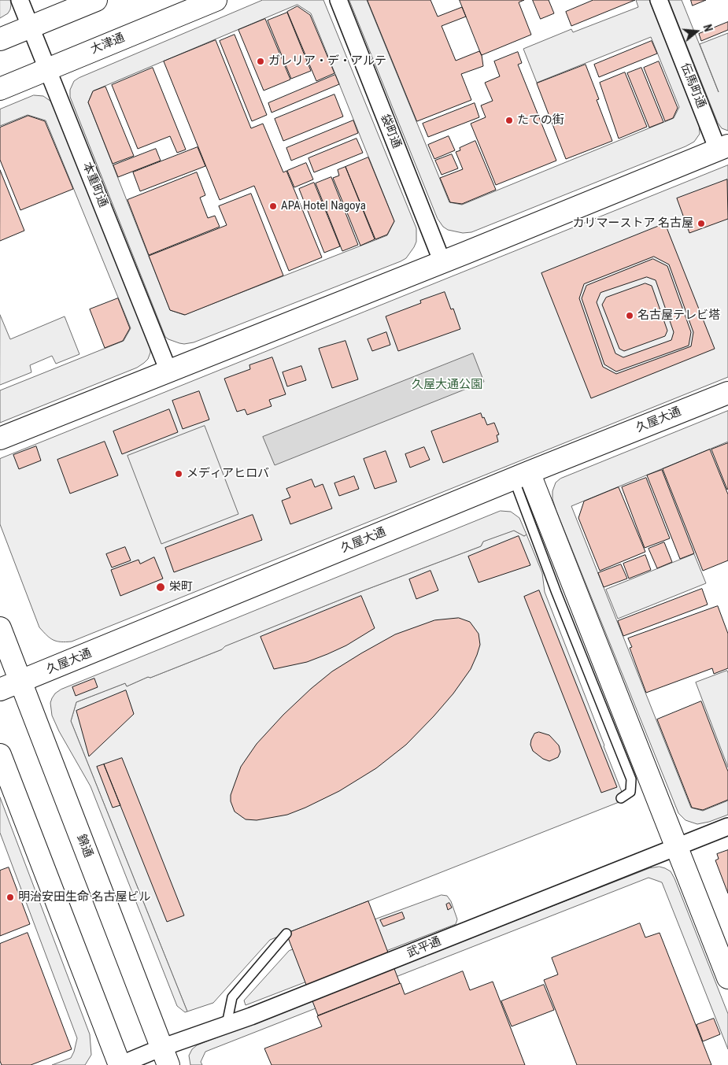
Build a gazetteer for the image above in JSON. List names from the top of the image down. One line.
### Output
{"streets":{"street":["大津通","伝馬町通","袋町通","本重町通","久屋大通","錦通","武平通"]},"crossings":[["大津通","本重町通"],["久屋大通","錦通"],["錦通","武平通"]],"parks":["久屋大通公園"],"places":["ガレリア・デ・アルテ","たての街","APA Hotel Nagoya","カリマーストア 名古屋","名古屋テレビ塔","メディアヒロバ","栄町","明治安田生命 名古屋ビル"],"north":"right"}
